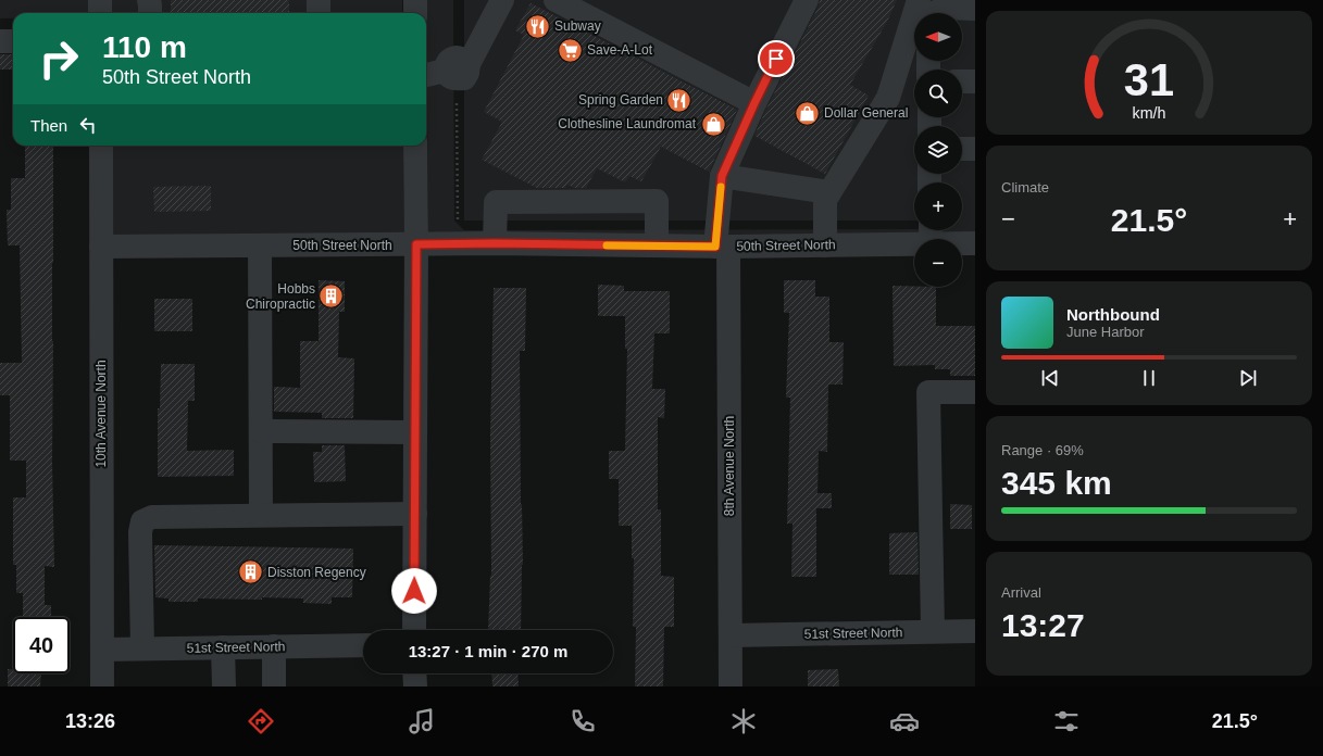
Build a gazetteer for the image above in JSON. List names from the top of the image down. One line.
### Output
{"streets":{"street":["50th Street North","10th Avenue North","8th Avenue North","51st Street North"]},"crossings":[["50th Street North","10th Avenue North"],["50th Street North","8th Avenue North"],["10th Avenue North","51st Street North"],["8th Avenue North","51st Street North"]],"places":{"restaurant":["Subway","Spring Garden"],"supermarket":["Save-A-Lot"],"shop":["Dollar General","Clothesline Laundromat"],"building":["Hobbs Chiropractic","Disston Regency"]},"north":"left","page":{"map_buttons":["+","−"],"turn":["110 m","50th Street North"],"then":"Then","tile":["Climate",["Range · 69%","345 km"],["Arrival","13:27"]],"heat":["−","21.5°","+"],"song":["Northbound","June Harbor"],"limit":"40","trip":"13:27 · 1 min · 270 m","tabs":["13:26","21.5°"],"gauge":["31","km/h"]}}
